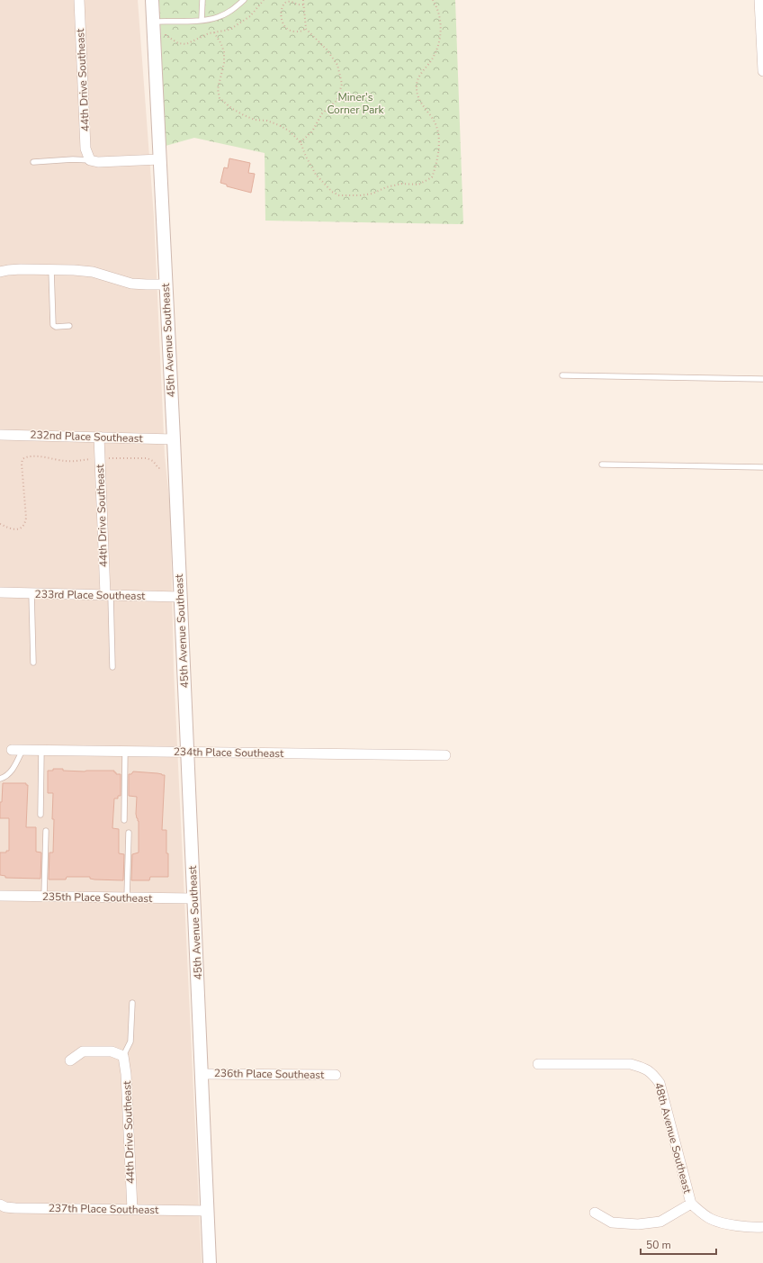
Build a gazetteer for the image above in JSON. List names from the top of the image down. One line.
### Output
{"streets":{"street":["44th Drive Southeast","45th Avenue Southeast","232nd Place Southeast","233rd Place Southeast","234th Place Southeast","235th Place Southeast","236th Place Southeast","48th Avenue Southeast","237th Place Southeast"]},"crossings":[["44th Drive Southeast","232nd Place Southeast"],["44th Drive Southeast","233rd Place Southeast"],["44th Drive Southeast","237th Place Southeast"],["45th Avenue Southeast","232nd Place Southeast"],["45th Avenue Southeast","233rd Place Southeast"],["45th Avenue Southeast","234th Place Southeast"],["45th Avenue Southeast","235th Place Southeast"],["45th Avenue Southeast","236th Place Southeast"],["45th Avenue Southeast","237th Place Southeast"]],"parks":["Miner's Corner Park"],"scale_bar":"50 m"}
